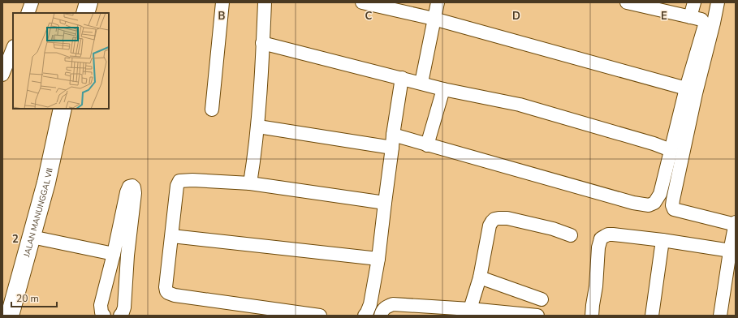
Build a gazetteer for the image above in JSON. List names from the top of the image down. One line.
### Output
{"streets":{"street":["JALAN MANUNGGAL VII"]},"scale_bar":"20 m","grid":{"columns":["B","C","D","E"],"rows":["2"]}}
